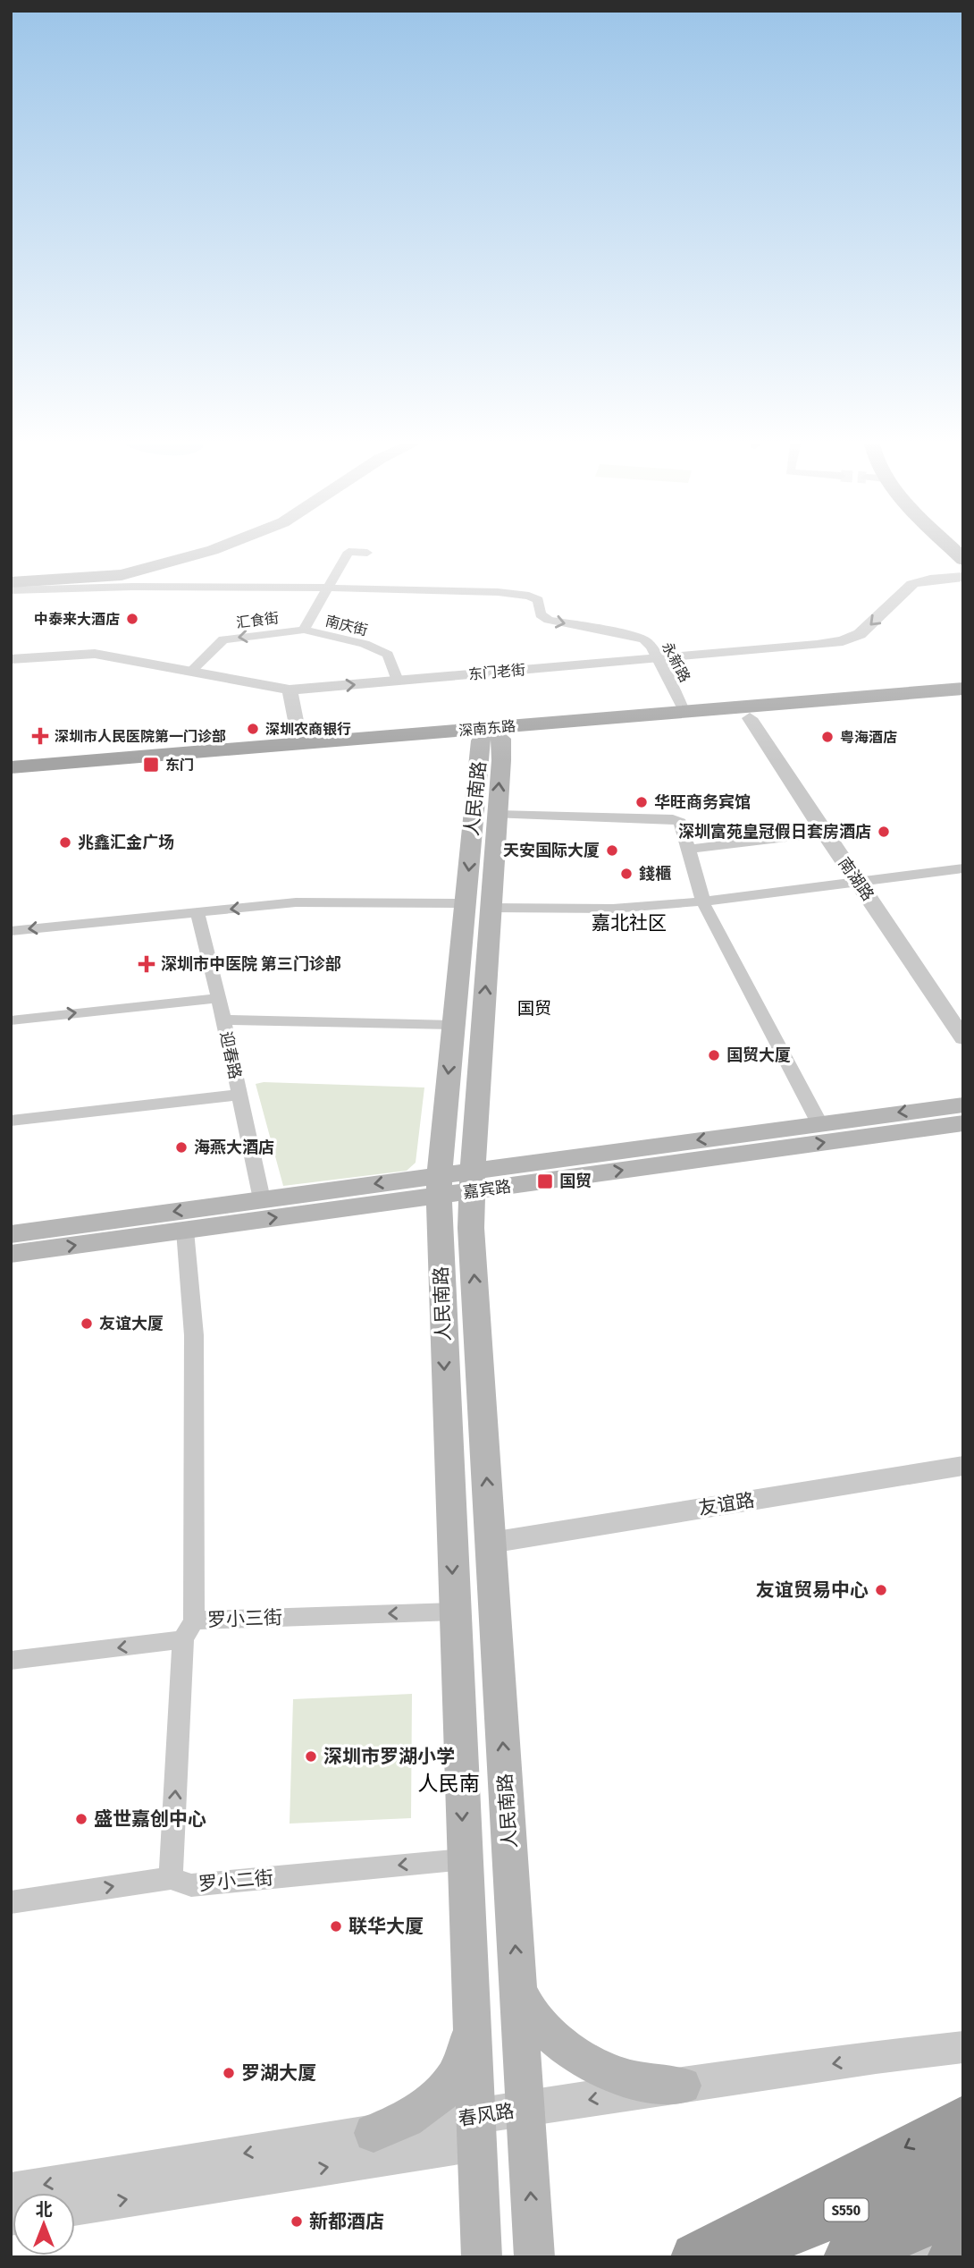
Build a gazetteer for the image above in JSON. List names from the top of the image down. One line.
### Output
{"streets":{"highway":["S550"],"main road":["深南东路","人民南路","嘉宾路"],"street":["汇食街","南庆街","永新路","东门老街","南湖路","迎春路","友谊路","罗小三街","罗小二街","春风路"]},"crossings":[["汇食街","南庆街"],["汇食街","东门老街"],["南庆街","永新路"],["南庆街","东门老街"],["永新路","东门老街"],["永新路","深南东路"],["深南东路","人民南路"],["深南东路","南湖路"],["人民南路","嘉宾路"],["人民南路","友谊路"],["人民南路","罗小三街"],["人民南路","罗小二街"],["人民南路","春风路"],["迎春路","嘉宾路"]],"one_way":["汇食街","永新路","罗小三街"],"districts":["嘉北社区","国贸","人民南"],"places":{"other":["中泰来大酒店","深圳农商银行","粤海酒店","华旺商务宾馆","深圳富苑皇冠假日套房酒店","兆鑫汇金广场","天安国际大厦","錢櫃","国贸大厦","海燕大酒店","友谊大厦","友谊贸易中心","深圳市罗湖小学","盛世嘉创中心","联华大厦","罗湖大厦","新都酒店"],"health":["深圳市人民医院第一门诊部","深圳市中医院 第三门诊部"],"transit":["东门","国贸"]},"north":"top"}
